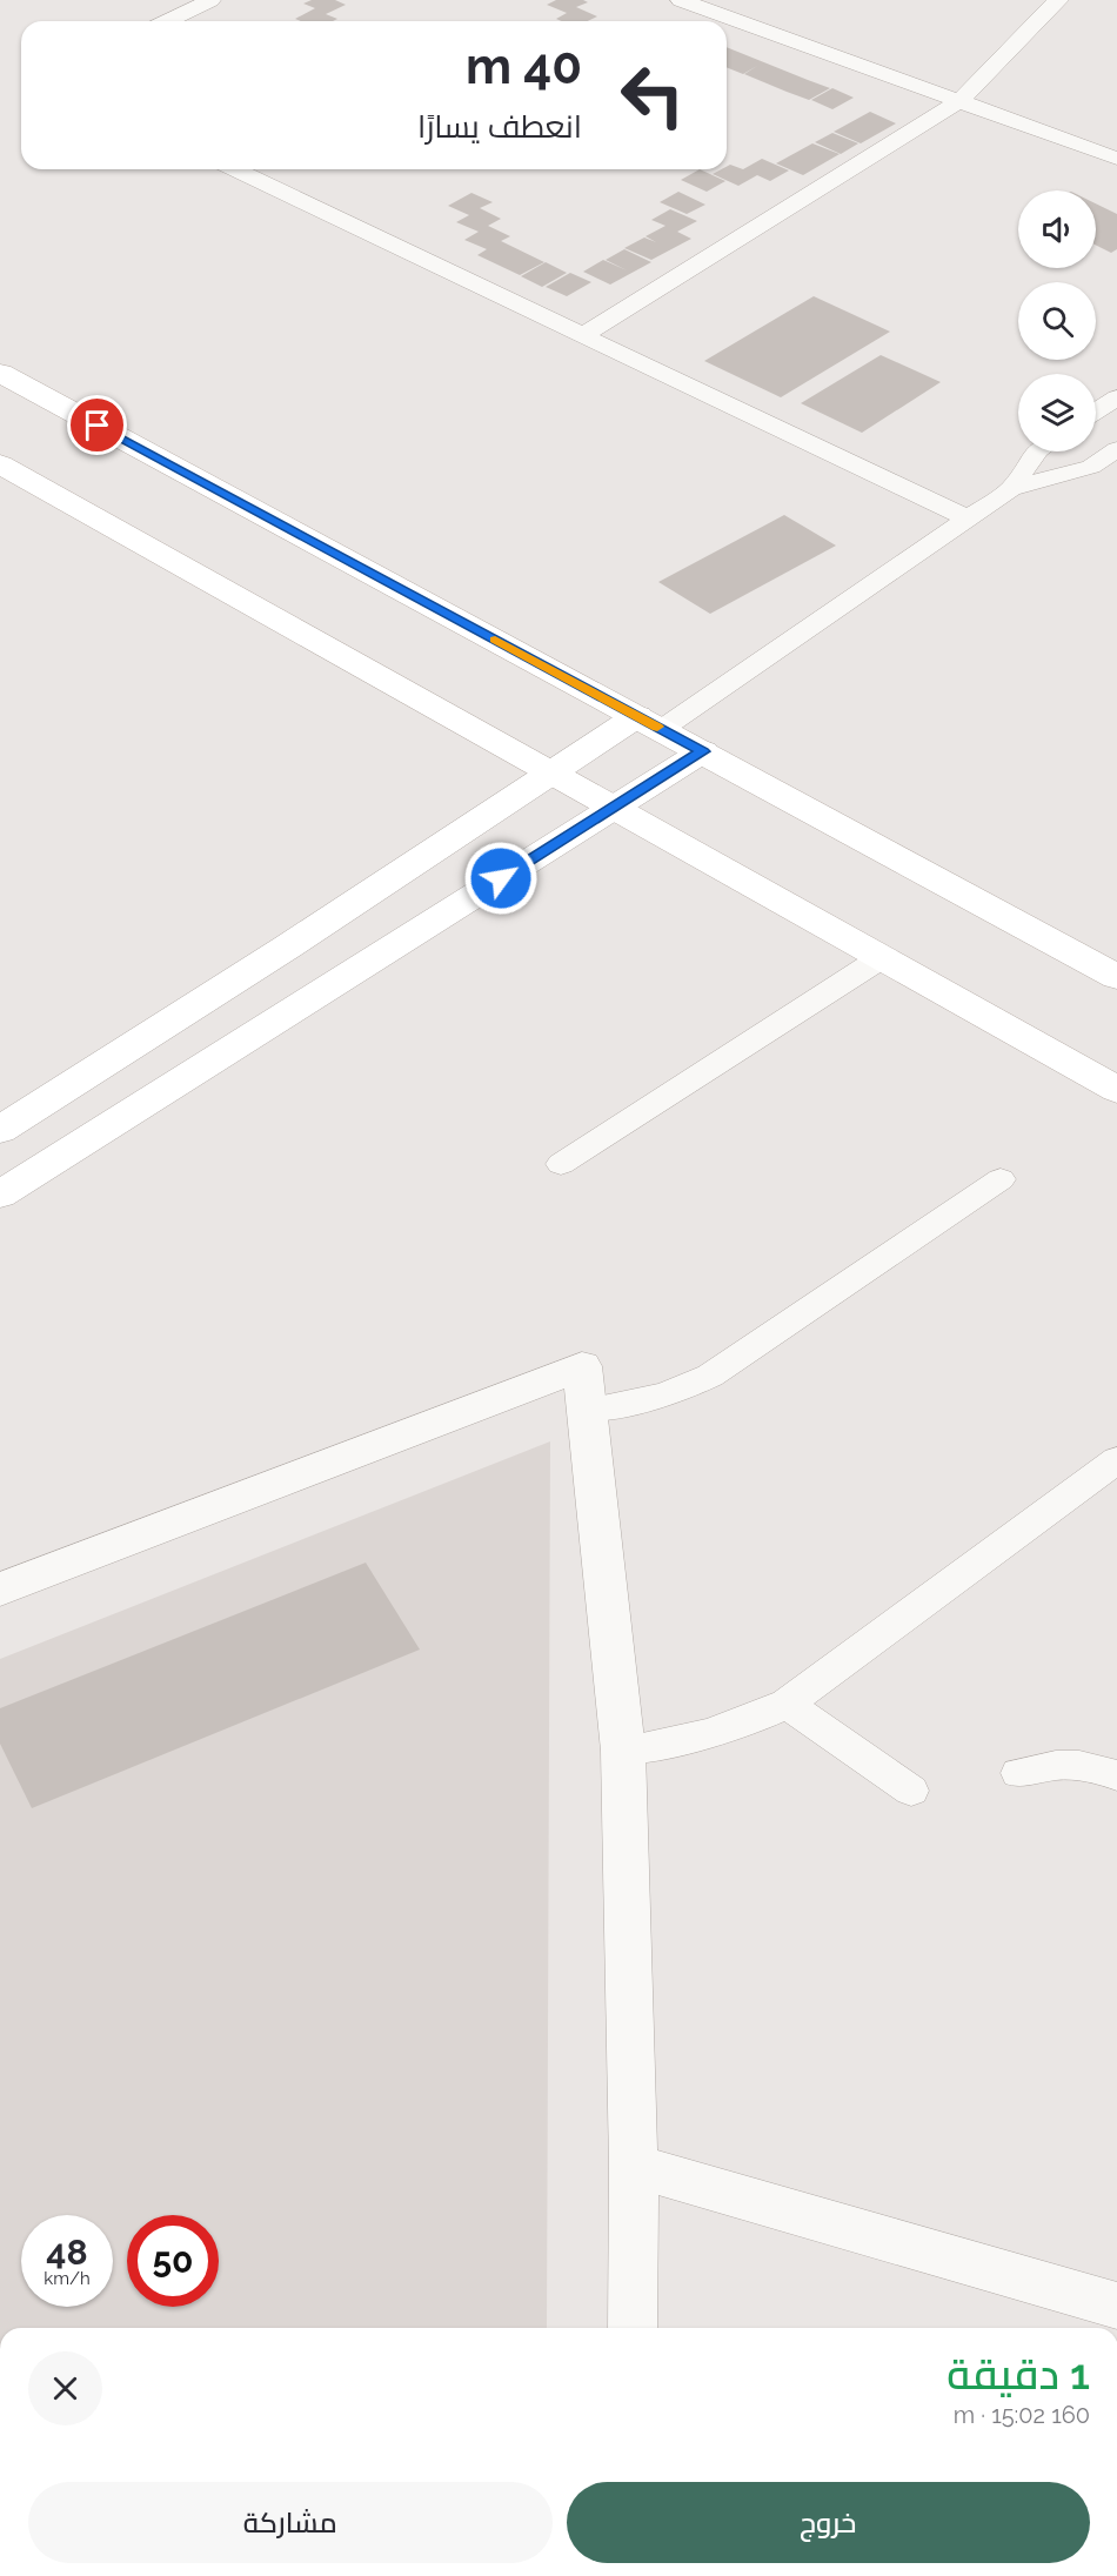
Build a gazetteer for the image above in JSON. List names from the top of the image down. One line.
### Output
{"page":{"turn":["40 m","انعطف يسارًا"],"speed":"48 km/h","limit":"50","heading":["1 دقيقة","160 m · 15:02"],"buttons":["خروج","مشاركة"]}}
